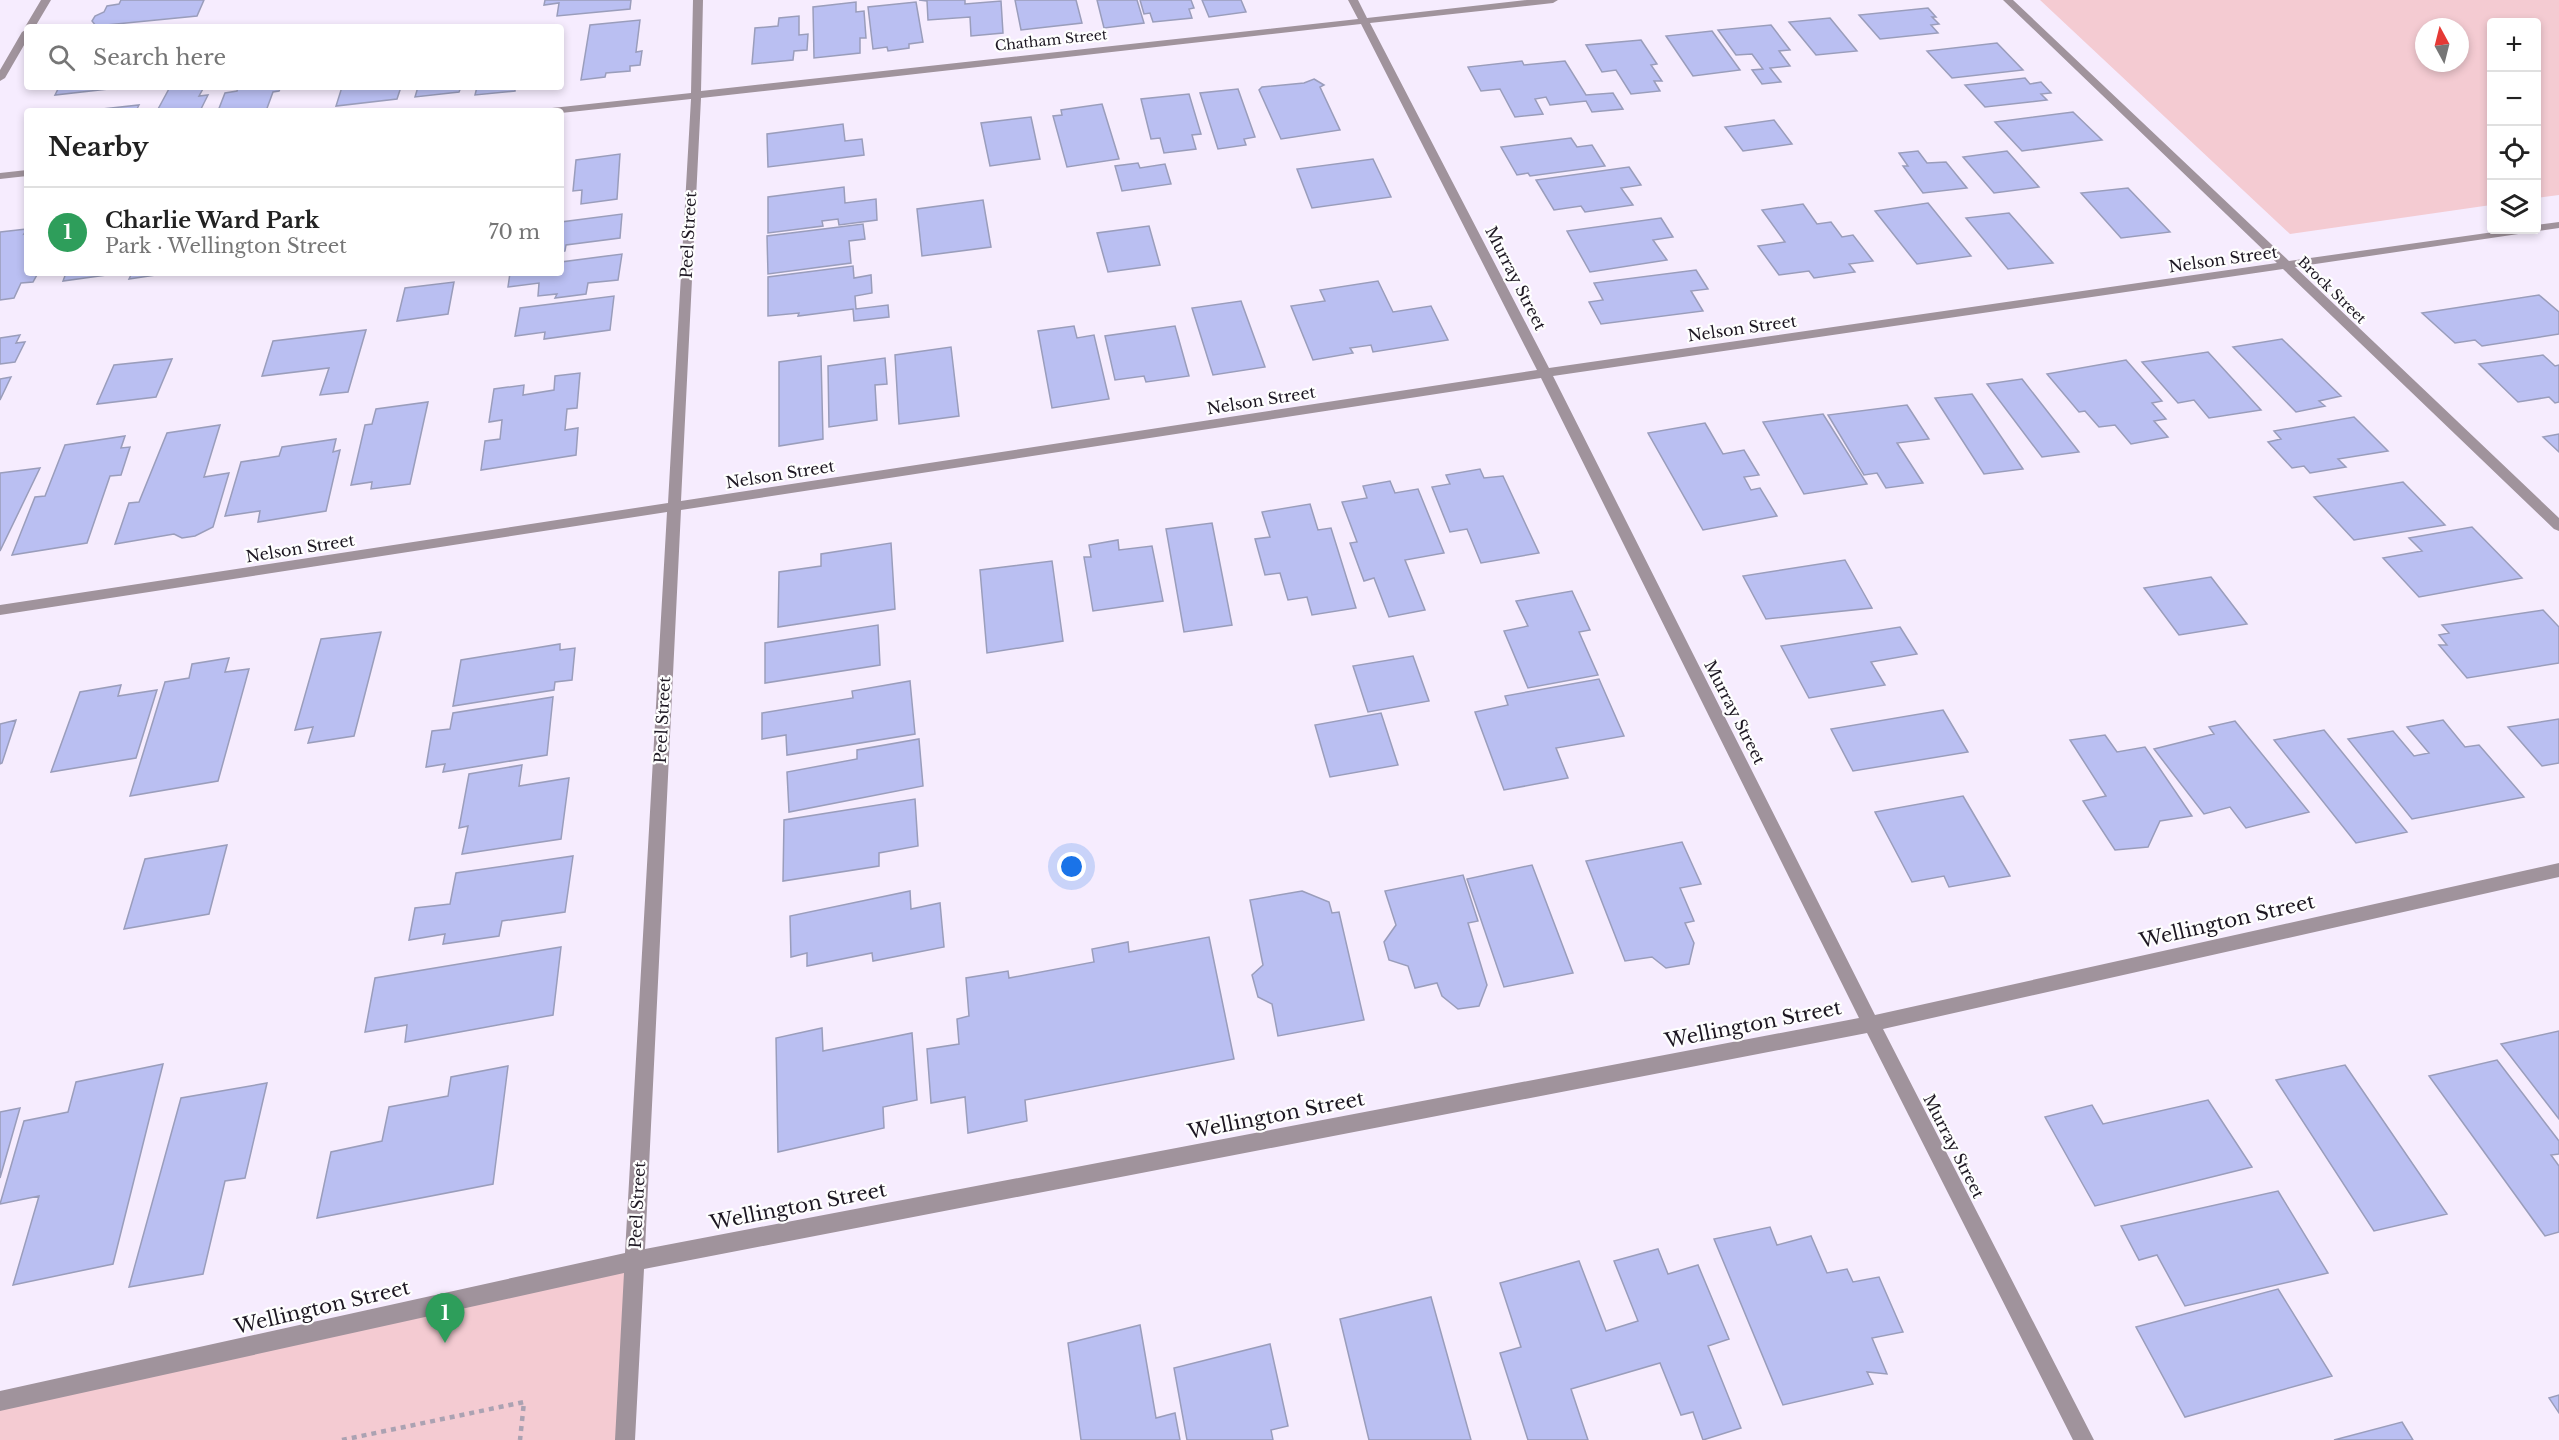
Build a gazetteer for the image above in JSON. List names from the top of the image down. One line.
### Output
{"streets":{"street":["Chatham Street","Peel Street","Nelson Street","Murray Street","Brock Street","Wellington Street"]},"crossings":[["Chatham Street","Peel Street"],["Chatham Street","Murray Street"],["Peel Street","Nelson Street"],["Peel Street","Wellington Street"],["Nelson Street","Murray Street"],["Nelson Street","Brock Street"],["Murray Street","Wellington Street"]],"north":"top","page":{"map_buttons":["+","−"],"search":"Search here","heading":"Nearby","list":[{"mark":"1","name":"Charlie Ward Park","note":"Park · Wellington Street","value":"70 m"}],"pins":"1"}}
